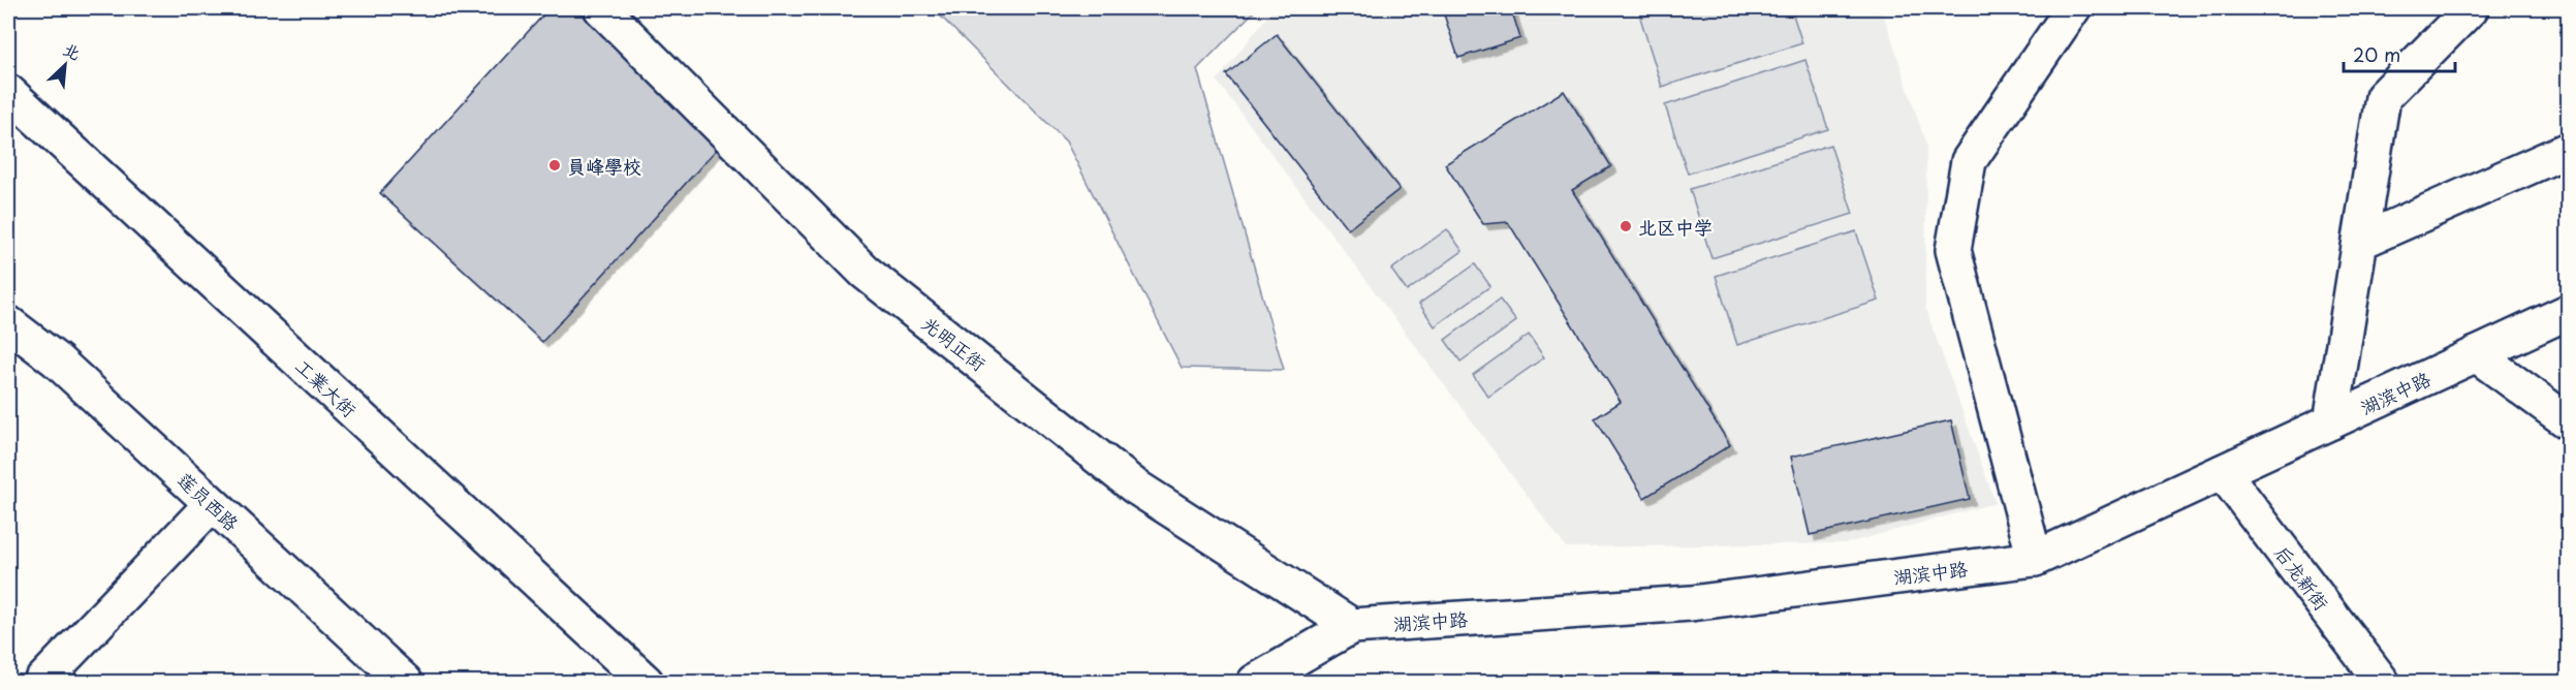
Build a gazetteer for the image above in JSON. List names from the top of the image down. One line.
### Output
{"streets":{"street":["光明正街","工業大街","湖滨中路","莲员西路","后龙新街"]},"crossings":[["光明正街","湖滨中路"],["湖滨中路","后龙新街"]],"places":["員峰學校","北区中学"],"scale_bar":"20 m","north":"top right"}
